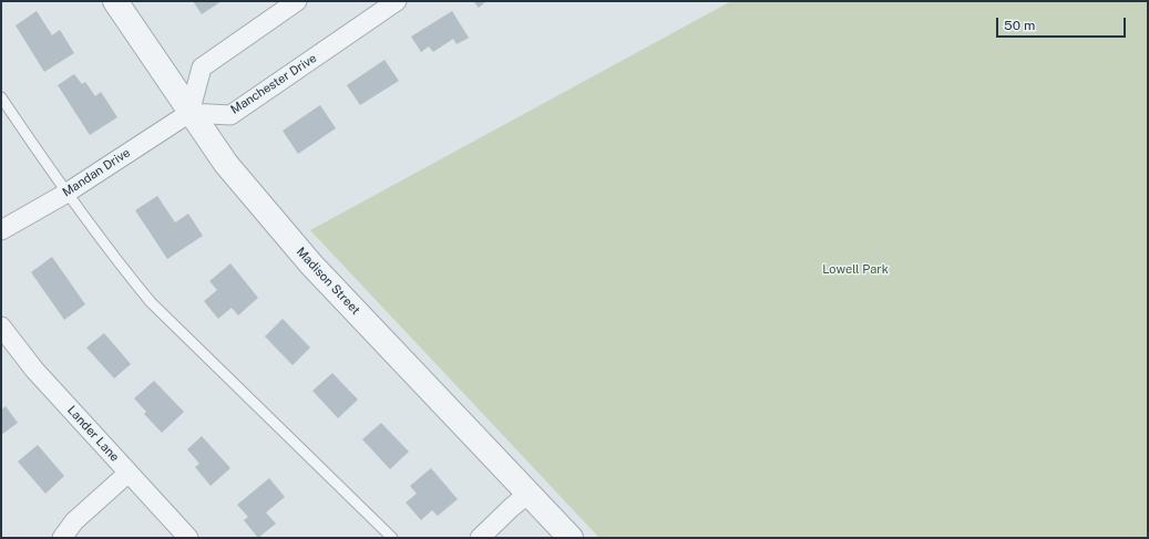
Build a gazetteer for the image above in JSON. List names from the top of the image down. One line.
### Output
{"streets":{"street":["Manchester Drive","Mandan Drive","Madison Street","Lander Lane"]},"crossings":[["Manchester Drive","Mandan Drive"],["Manchester Drive","Madison Street"],["Mandan Drive","Madison Street"]],"parks":["Lowell Park"],"scale_bar":"50 m"}
